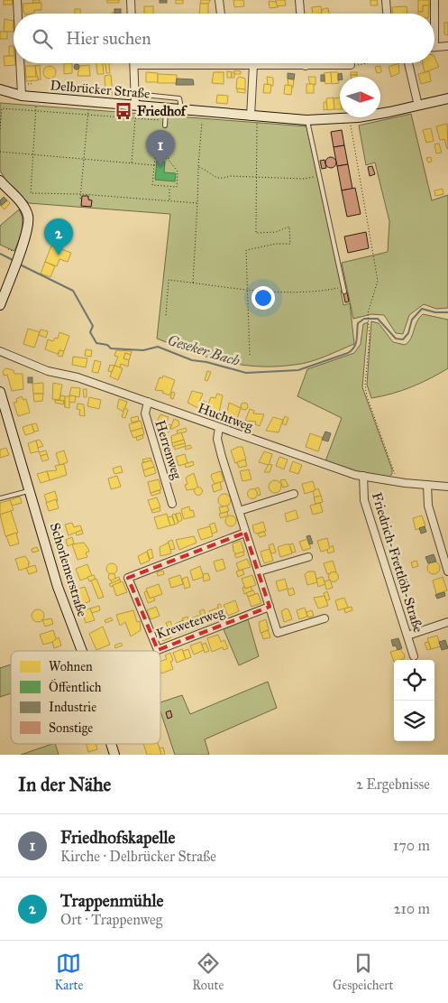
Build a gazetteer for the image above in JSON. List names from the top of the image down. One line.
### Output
{"streets":{"street":["Delbrücker Straße","Huchtweg","Herrenweg","Friedrich-Frettlöh-Straße","Schorlemerstraße","Kreweterweg"]},"crossings":[["Huchtweg","Herrenweg"],["Huchtweg","Friedrich-Frettlöh-Straße"]],"water":["Geseker Bach"],"places":{"bus stop":["Friedhof"]},"legend":["Wohnen","Öffentlich","Industrie","Sonstige"],"north":"right","page":{"search":"Hier suchen","pins":["1","2"],"heading":["In der Nähe","2 Ergebnisse"],"list":[{"mark":"1","name":"Friedhofskapelle","note":"Kirche · Delbrücker Straße","value":"170 m"},{"mark":"2","name":"Trappenmühle","note":"Ort · Trappenweg","value":"210 m"}],"nav":["Karte","Route","Gespeichert"]}}
